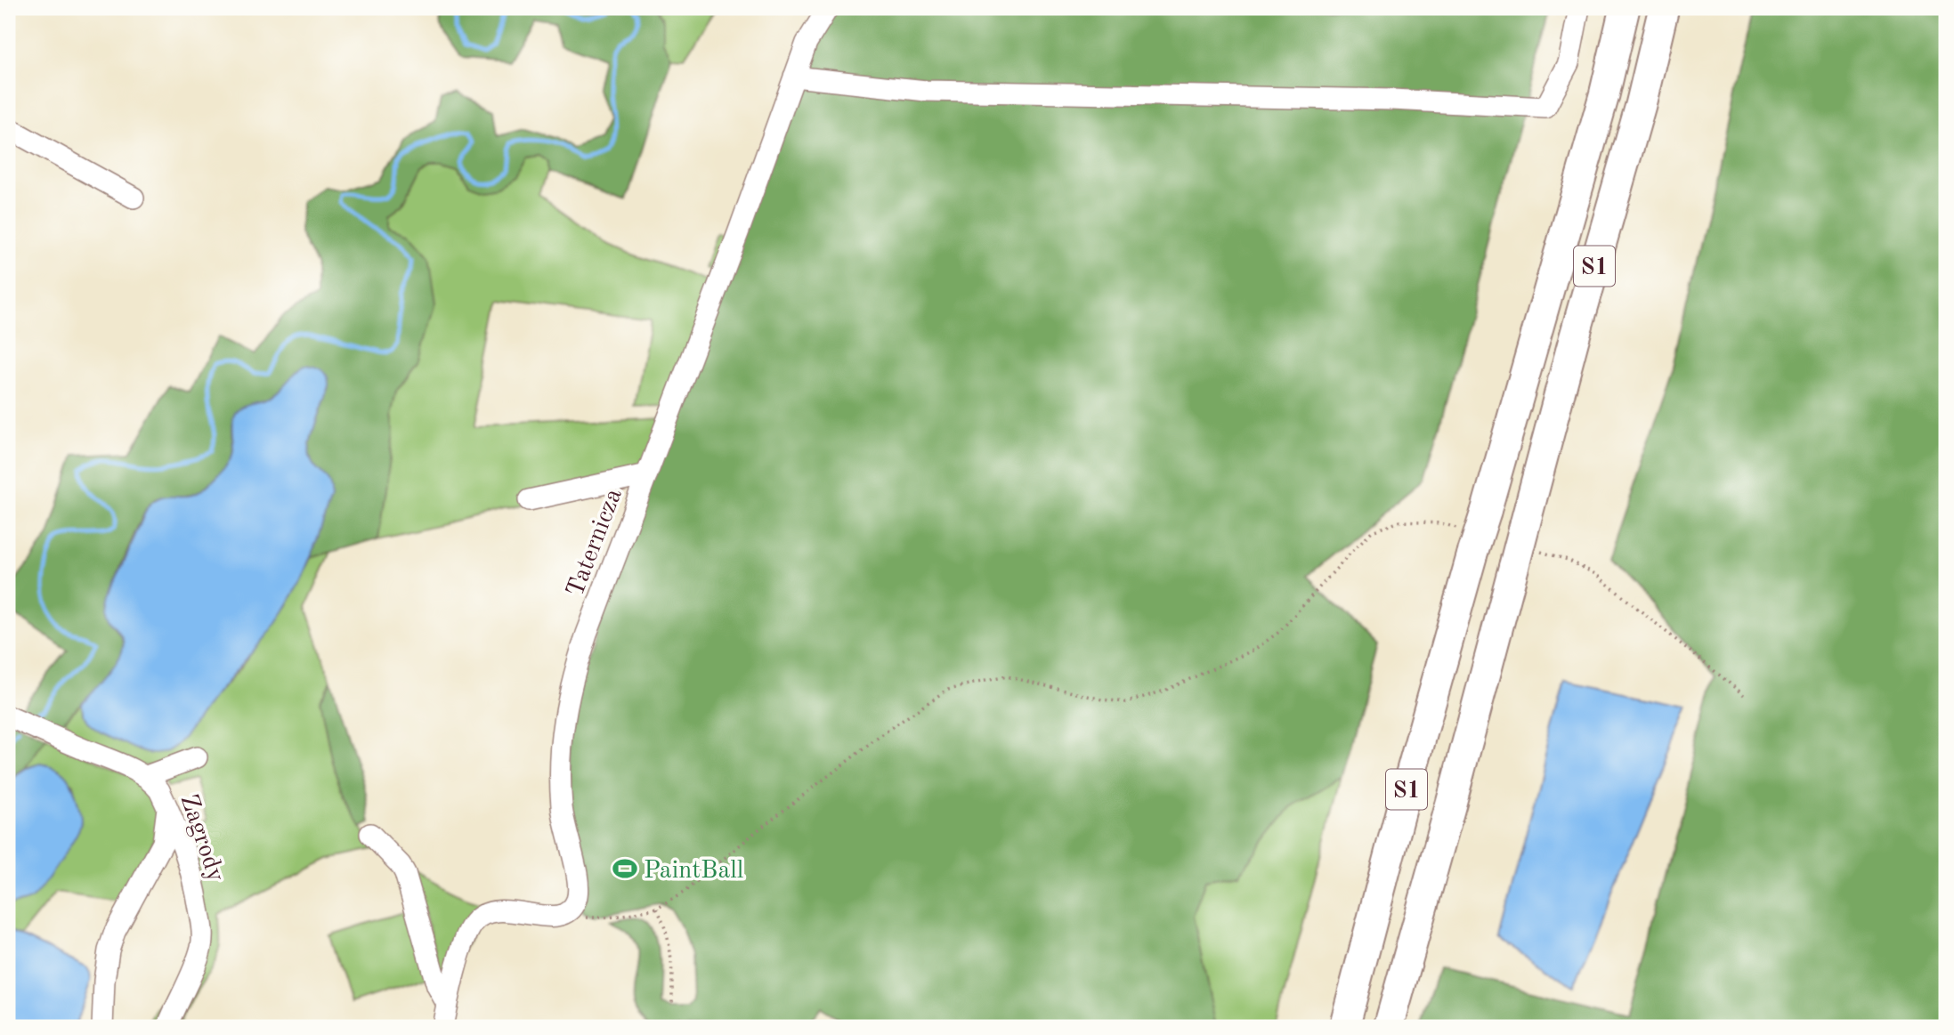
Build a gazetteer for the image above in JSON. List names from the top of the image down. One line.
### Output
{"streets":{"highway":["S1"],"street":["Taternicza","Zagrody"]},"places":{"sports":["PaintBall"]}}
